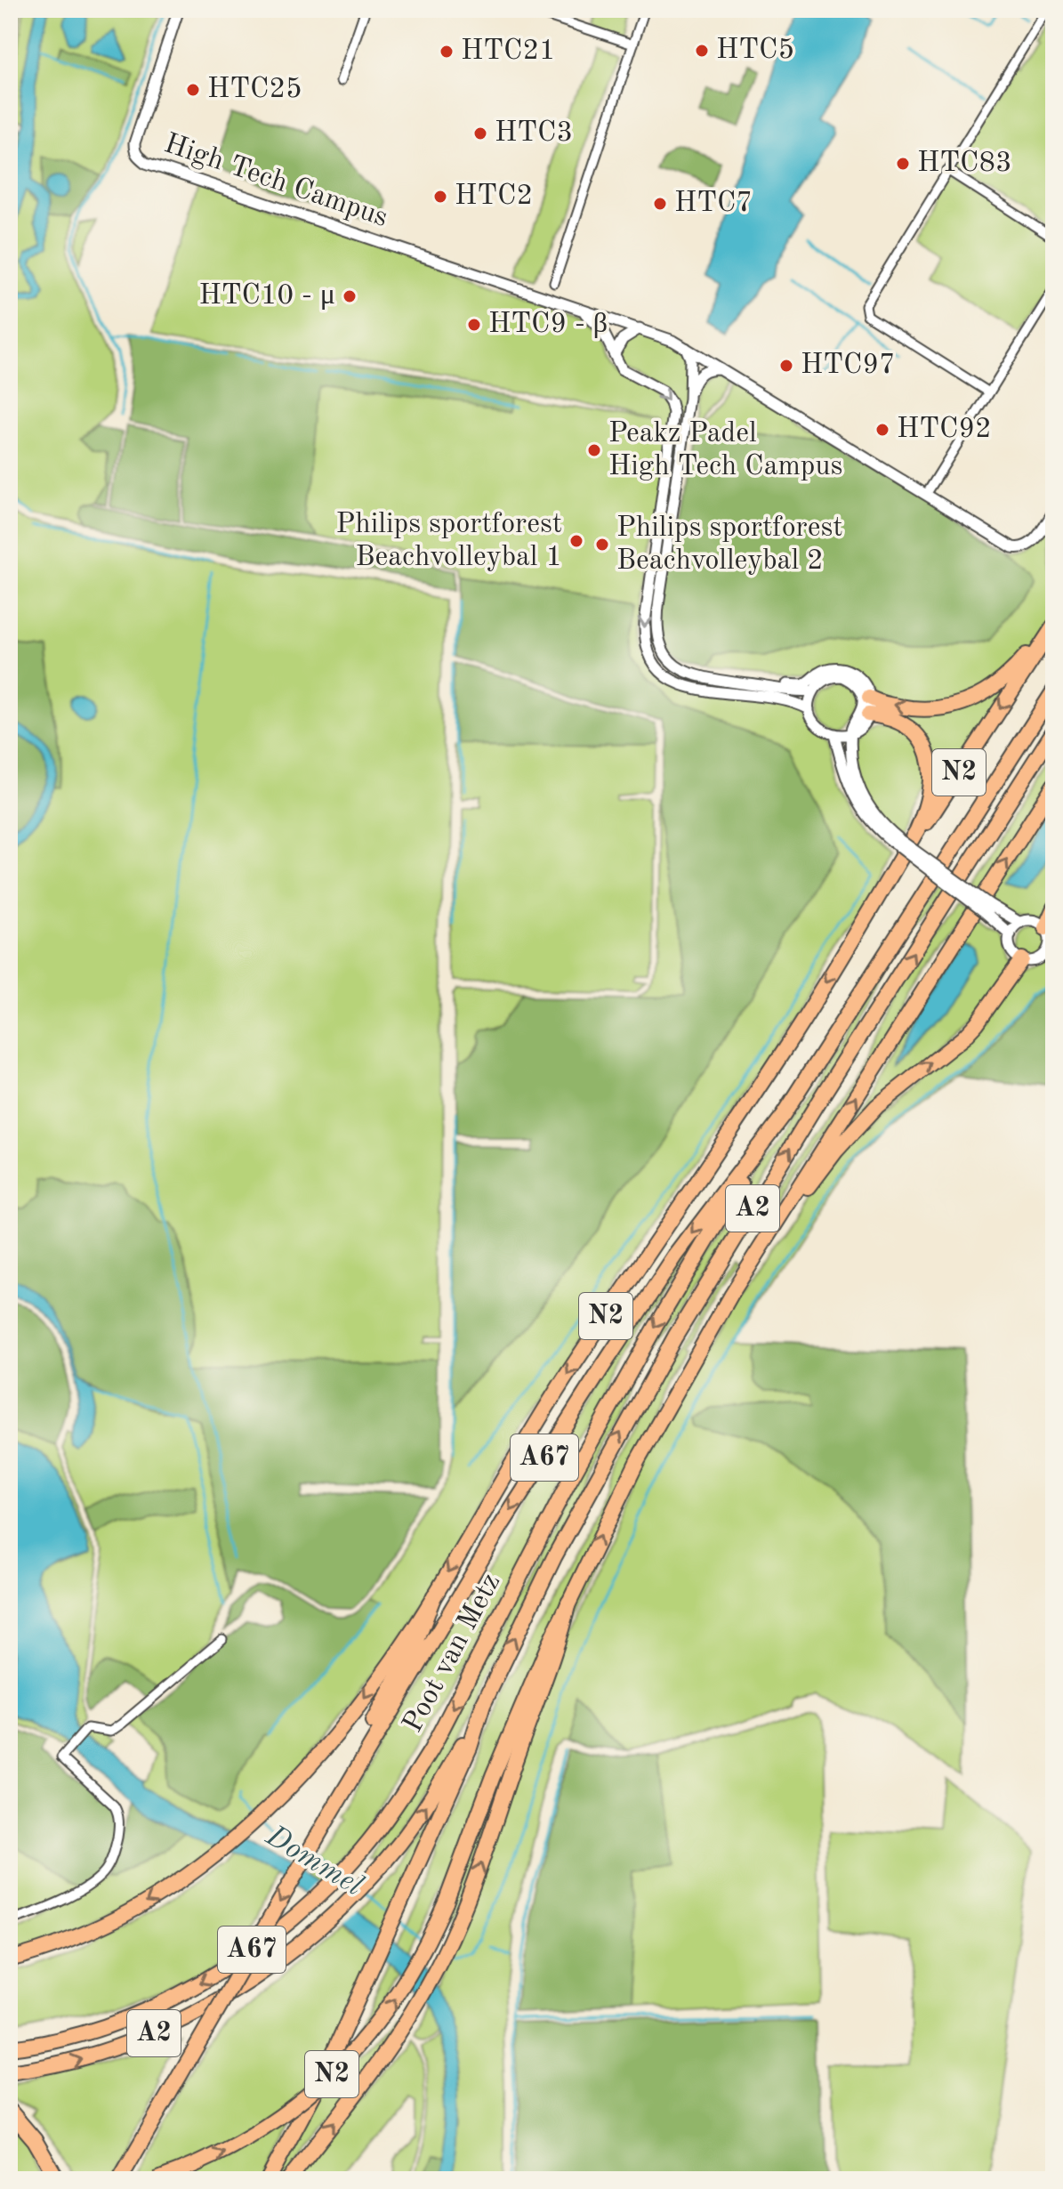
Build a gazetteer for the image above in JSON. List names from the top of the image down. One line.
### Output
{"streets":{"highway":["N2","A2","A67","Poot van Metz"],"street":["High Tech Campus"]},"crossings":[["High Tech Campus","N2"],["N2","A67"],["N2","Poot van Metz"],["A2","A67"],["A2","Poot van Metz"],["A67","Poot van Metz"]],"water":["Dommel"],"places":["HTC5","HTC21","HTC25","HTC3","HTC83","HTC2","HTC7","HTC10 - μ","HTC9 - β","HTC97","HTC92","Peakz Padel High Tech Campus","Philips sportforest Beachvolleybal 1","Philips sportforest Beachvolleybal 2"]}
